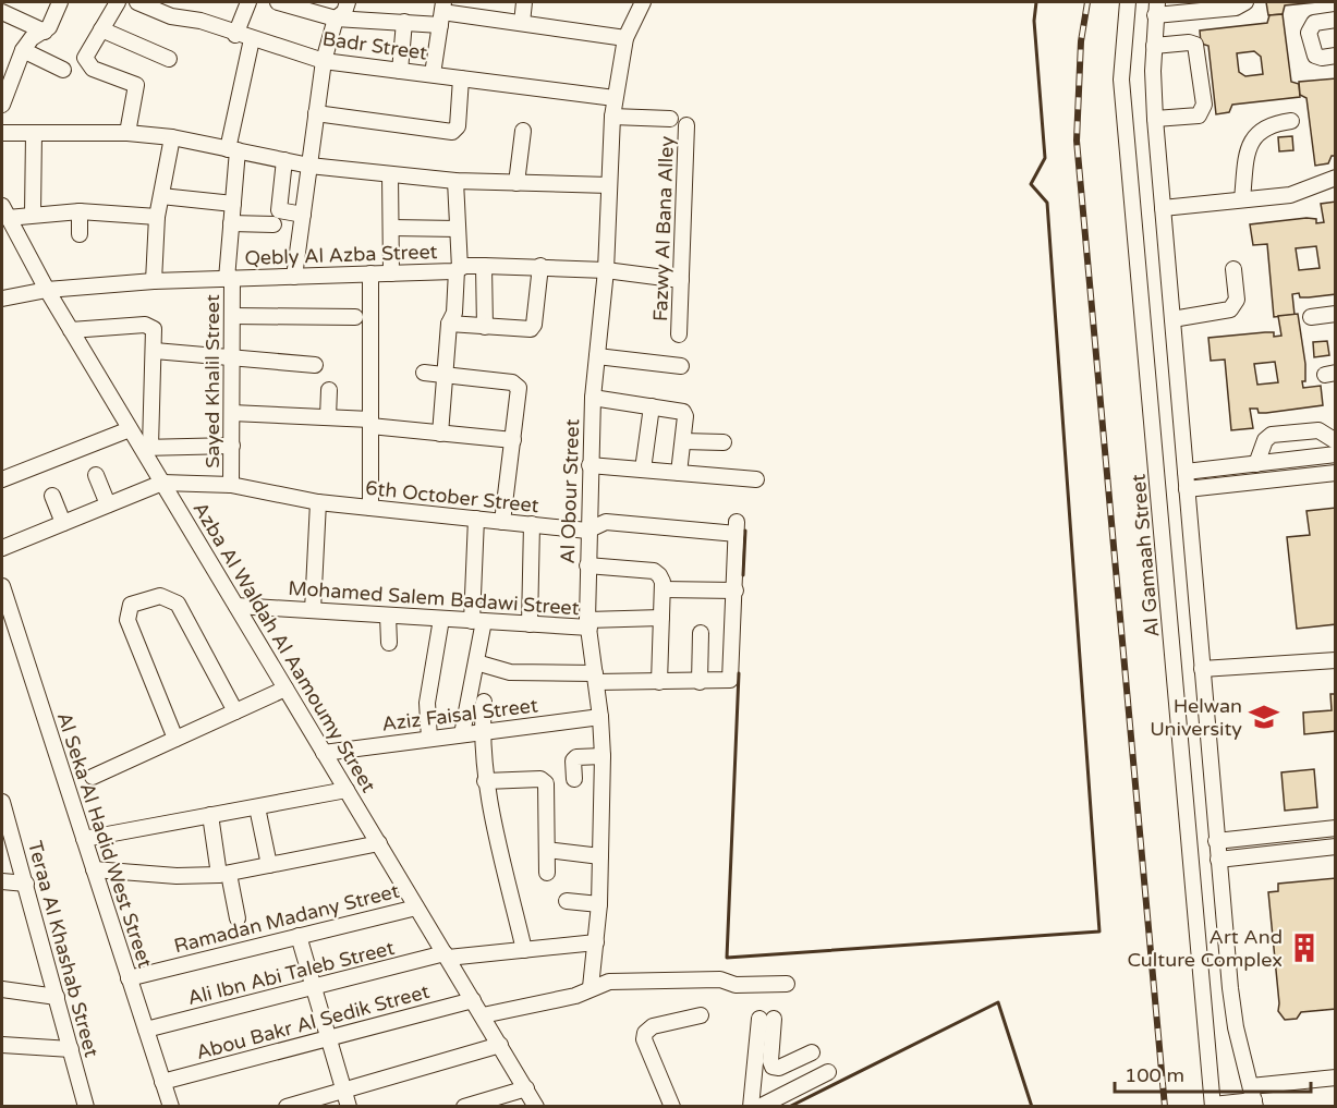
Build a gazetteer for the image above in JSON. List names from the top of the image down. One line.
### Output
{"streets":{"street":["Badr Street","Fazwy Al Bana Alley","Qebly Al Azba Street","Sayed Khalil Street","Al Obour Street","6th October Street","Al Gamaah Street","Mohamed Salem Badawi Street","Azba Al Waldah Al Aamoumy Street","Aziz Faisal Street","Al Seka Al Hadid West Street","Ramadan Madany Street","Teraa Al Khashab Street","Ali Ibn Abi Taleb Street","Abou Bakr Al Sedik Street"]},"crossings":[["Badr Street","Sayed Khalil Street"],["Badr Street","Al Obour Street"],["Fazwy Al Bana Alley","Qebly Al Azba Street"],["Qebly Al Azba Street","Sayed Khalil Street"],["Qebly Al Azba Street","Al Obour Street"],["Qebly Al Azba Street","Azba Al Waldah Al Aamoumy Street"],["Sayed Khalil Street","6th October Street"],["Al Obour Street","6th October Street"],["Al Obour Street","Mohamed Salem Badawi Street"],["Al Obour Street","Aziz Faisal Street"],["Al Obour Street","Ali Ibn Abi Taleb Street"],["6th October Street","Azba Al Waldah Al Aamoumy Street"],["Mohamed Salem Badawi Street","Azba Al Waldah Al Aamoumy Street"],["Azba Al Waldah Al Aamoumy Street","Aziz Faisal Street"],["Azba Al Waldah Al Aamoumy Street","Ramadan Madany Street"],["Azba Al Waldah Al Aamoumy Street","Ali Ibn Abi Taleb Street"],["Azba Al Waldah Al Aamoumy Street","Abou Bakr Al Sedik Street"],["Al Seka Al Hadid West Street","Ramadan Madany Street"],["Al Seka Al Hadid West Street","Ali Ibn Abi Taleb Street"],["Al Seka Al Hadid West Street","Abou Bakr Al Sedik Street"]],"places":{"school or university":["Helwan University"],"building":["Art And Culture Complex"]},"scale_bar":"100 m"}
